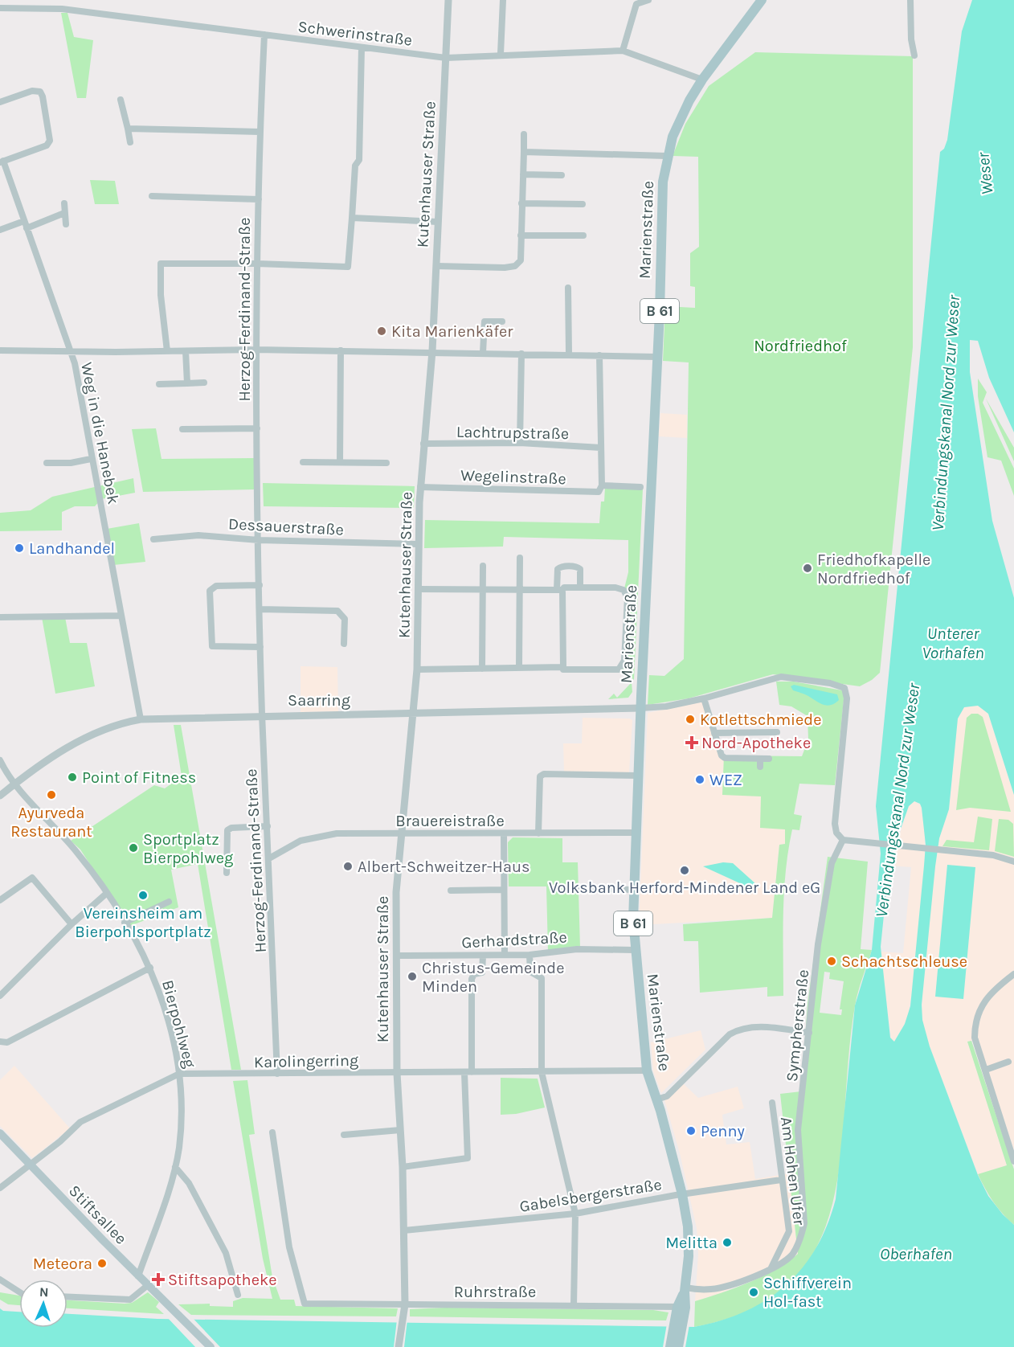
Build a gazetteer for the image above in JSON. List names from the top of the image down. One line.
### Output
{"streets":{"main road":["Marienstraße","B 61","Stiftsallee"],"street":["Schwerinstraße","Kutenhauser Straße","Herzog-Ferdinand-Straße","Lachtrupstraße","Weg in die Hanebek","Wegelinstraße","Dessauerstraße","Saarring","Brauereistraße","Gerhardstraße","Bierpohlweg","Sympherstraße","Karolingerring","Am Hohen Ufer","Gabelsbergerstraße","Ruhrstraße"]},"crossings":[["Schwerinstraße","Kutenhauser Straße"],["Schwerinstraße","Marienstraße"],["Schwerinstraße","Herzog-Ferdinand-Straße"],["Kutenhauser Straße","Lachtrupstraße"],["Kutenhauser Straße","Wegelinstraße"],["Kutenhauser Straße","Dessauerstraße"],["Kutenhauser Straße","Saarring"],["Kutenhauser Straße","Brauereistraße"],["Kutenhauser Straße","Gerhardstraße"],["Kutenhauser Straße","Karolingerring"],["Kutenhauser Straße","Gabelsbergerstraße"],["Kutenhauser Straße","Ruhrstraße"],["Marienstraße","Saarring"],["Marienstraße","Brauereistraße"],["Marienstraße","Gerhardstraße"],["Marienstraße","Sympherstraße"],["Marienstraße","Karolingerring"],["Marienstraße","Gabelsbergerstraße"],["Marienstraße","Ruhrstraße"],["Herzog-Ferdinand-Straße","Dessauerstraße"],["Herzog-Ferdinand-Straße","Saarring"],["Herzog-Ferdinand-Straße","Brauereistraße"],["Herzog-Ferdinand-Straße","Karolingerring"],["Weg in die Hanebek","Saarring"],["Saarring","Bierpohlweg"],["Bierpohlweg","Karolingerring"],["Bierpohlweg","Stiftsallee"],["Sympherstraße","Am Hohen Ufer"],["Karolingerring","Stiftsallee"],["Am Hohen Ufer","Gabelsbergerstraße"]],"water":["Weser","Verbindungskanal Nord zur Weser","Unterer Vorhafen","Oberhafen"],"parks":["Nordfriedhof"],"places":{"other":["Kita Marienkäfer","Landhandel","Friedhofkapelle Nordfriedhof","Kotlettschmiede","Point of Fitness","WEZ","Ayurveda Restaurant","Sportplatz Bierpohlweg","Albert-Schweitzer-Haus","Volksbank Herford-Mindener Land eG","Vereinsheim am Bierpohlsportplatz","Schachtschleuse","Christus-Gemeinde Minden","Penny","Melitta","Meteora","Schiffverein Hol-fast"],"health":["Nord-Apotheke","Stiftsapotheke"]},"north":"top"}
